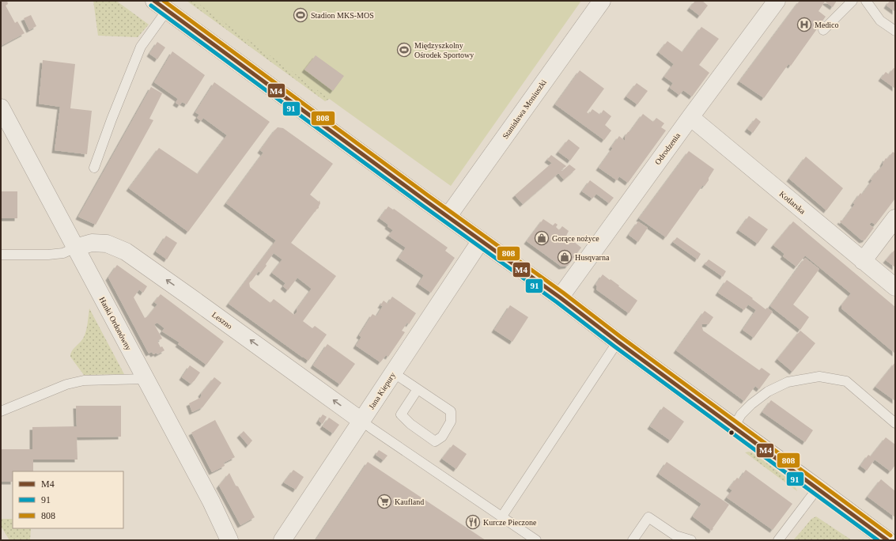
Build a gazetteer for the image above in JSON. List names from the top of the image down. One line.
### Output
{"streets":{"street":["Stanisława Moniuszki","Odrodzenia","Kotlarska","Leszno","Hanki Ordonówny","Jana Kiepury"]},"crossings":[["Odrodzenia","Kotlarska"],["Leszno","Hanki Ordonówny"],["Leszno","Jana Kiepury"]],"one_way":["Leszno"],"places":{"sports":["Stadion MKS-MOS","Międzyszkolny Ośrodek Sportowy"],"hospital":["Medico"],"shop":["Gorące nożyce","Husqvarna"],"supermarket":["Kaufland"],"restaurant":["Kurcze Pieczone"]},"lines":["transit line M4","transit line 808","transit line 91"],"legend":["M4","91","808"]}
